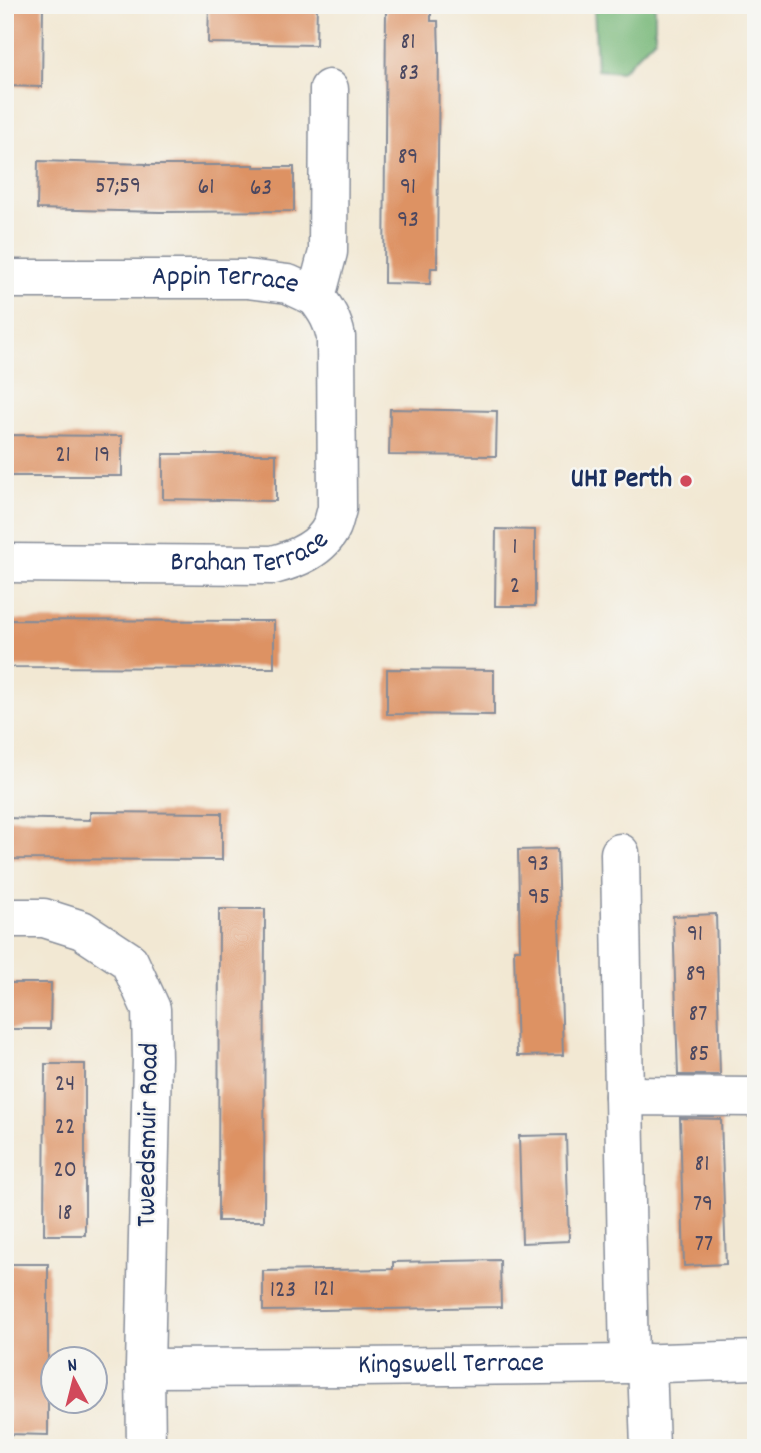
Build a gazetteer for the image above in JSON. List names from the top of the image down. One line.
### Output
{"streets":{"street":["Appin Terrace","Brahan Terrace","Tweedsmuir Road","Kingswell Terrace"]},"crossings":[["Appin Terrace","Brahan Terrace"],["Tweedsmuir Road","Kingswell Terrace"]],"places":["UHI Perth"],"house_numbers":["81","83","89","57;59","61","91","63","93","21","19","1","2","93","95","91","89","87","85","24","22","81","20","79","18","77","121","123"],"north":"top"}
